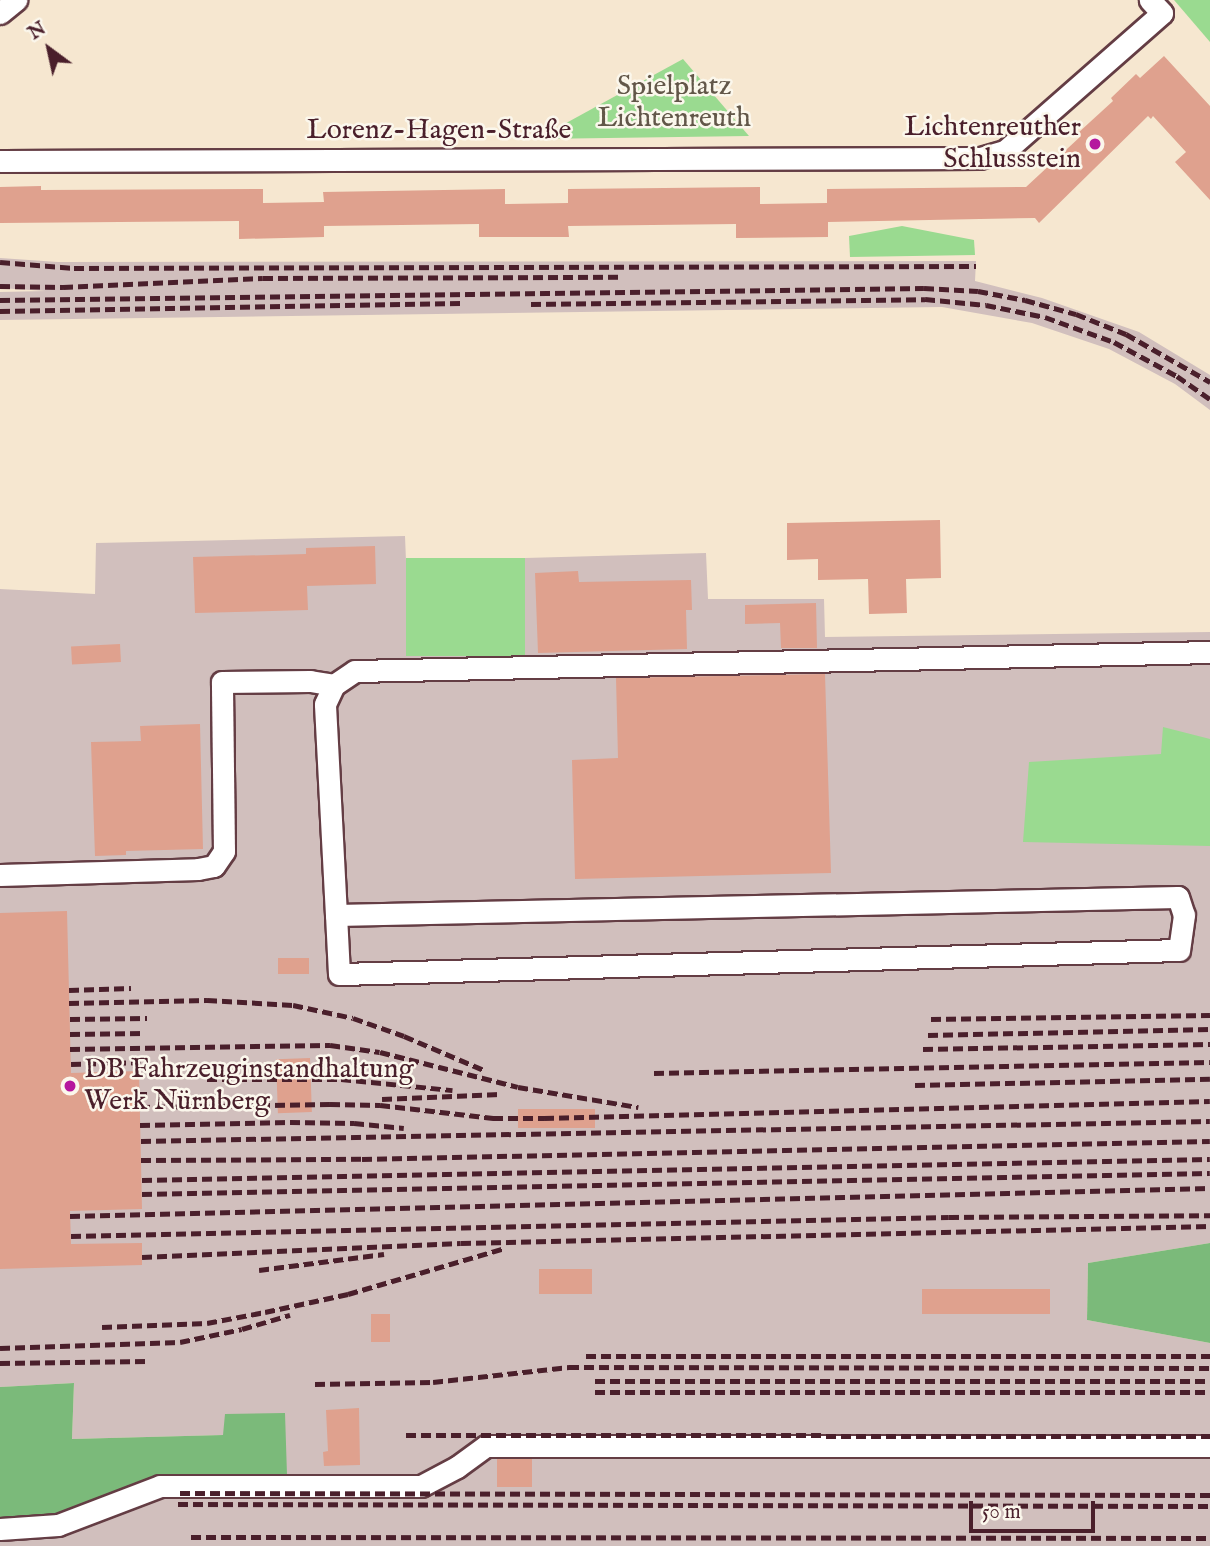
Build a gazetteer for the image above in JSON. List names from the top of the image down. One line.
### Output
{"streets":{"street":["Lorenz-Hagen-Straße"]},"parks":["Spielplatz Lichtenreuth"],"places":["Lichtenreuther Schlussstein","DB Fahrzeuginstandhaltung Werk Nürnberg"],"scale_bar":"50 m","north":"top left"}
